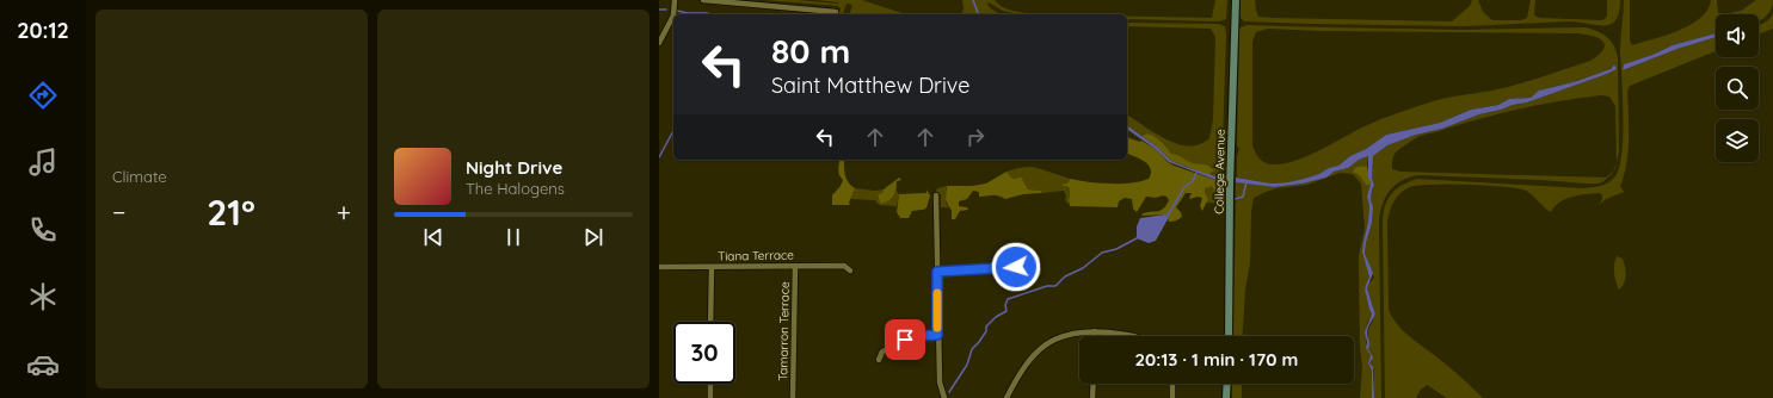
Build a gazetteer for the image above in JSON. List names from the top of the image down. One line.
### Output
{"streets":{"street":["College Avenue","Tiana Terrace","Tamarron Terrace"]},"crossings":[["Tiana Terrace","Tamarron Terrace"]],"page":{"tabs":"20:12","tile":"Climate","turn":["80 m","Saint Matthew Drive"],"song":["Night Drive","The Halogens"],"heat":["−","21°","+"],"limit":"30","trip":"20:13 · 1 min · 170 m"}}
